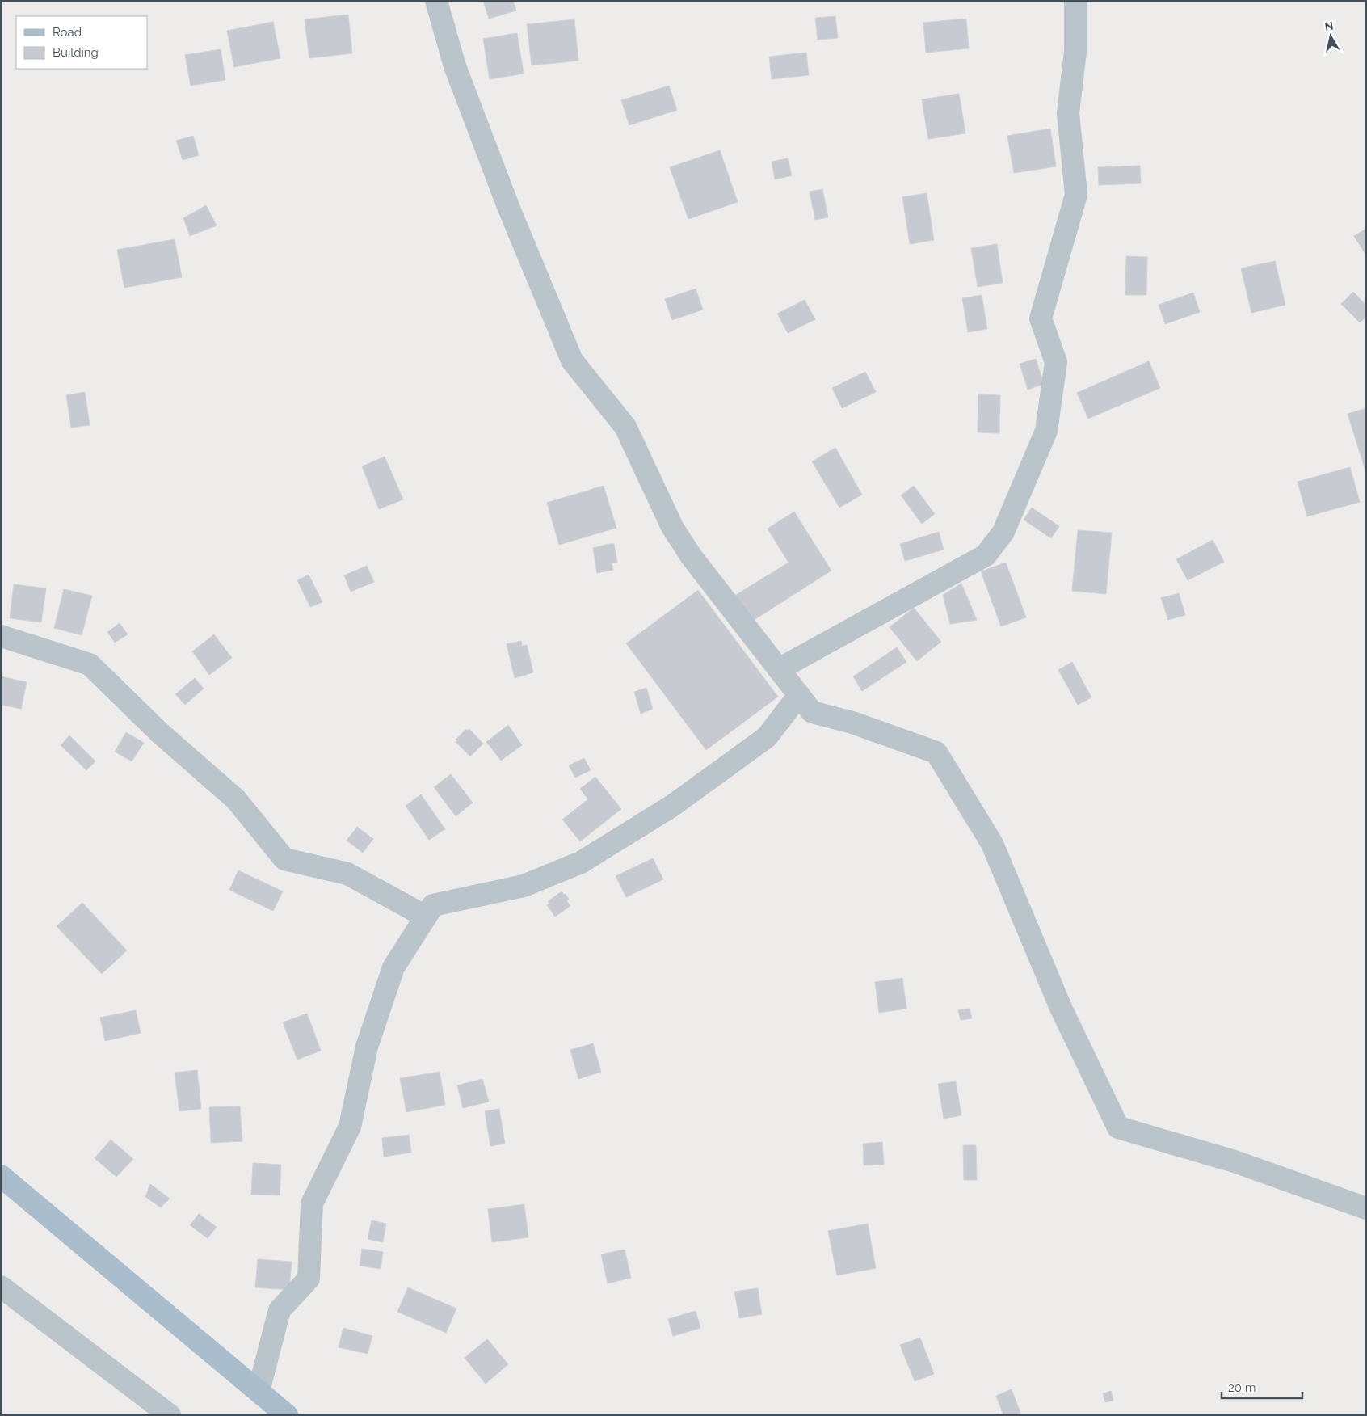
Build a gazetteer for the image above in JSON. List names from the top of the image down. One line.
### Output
{"legend":["Road","Building"],"scale_bar":"20 m","north":"top"}
